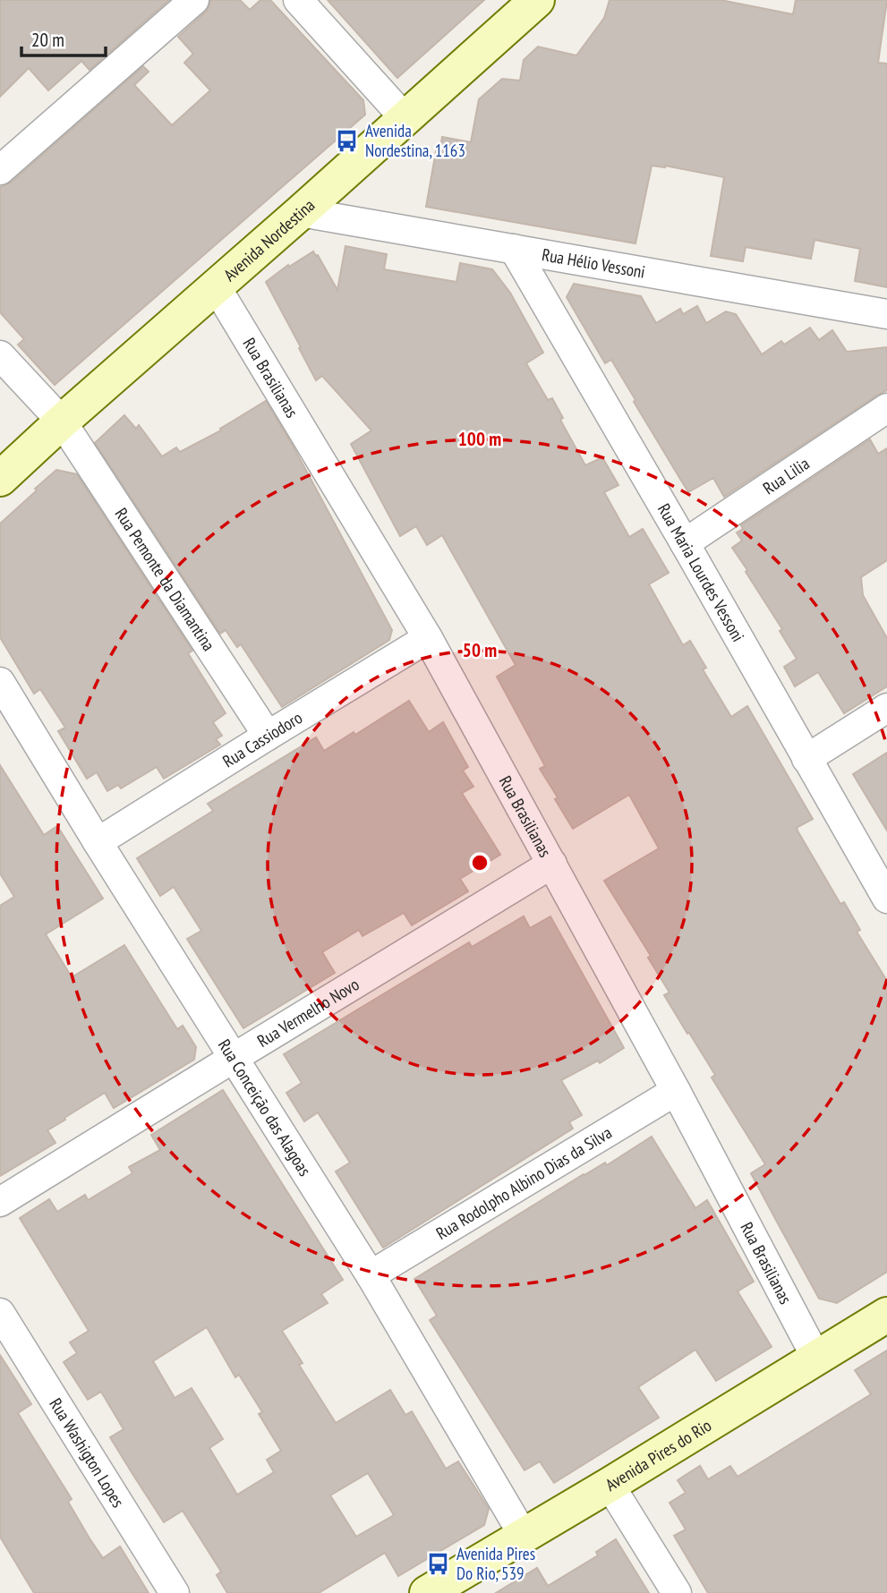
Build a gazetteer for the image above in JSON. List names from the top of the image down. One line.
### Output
{"streets":{"main road":["Avenida Nordestina","Avenida Pires do Rio"],"street":["Rua Hélio Vessoni","Rua Brasilianas","Rua Lilia","Rua Maria Lourdes Vessoni","Rua Pemonte da Diamantina","Rua Cassiodoro","Rua Vermelho Novo","Rua Conceição das Alagoas","Rua Rodolpho Albino Dias da Silva","Rua Washigton Lopes"]},"crossings":[["Avenida Nordestina","Rua Hélio Vessoni"],["Avenida Nordestina","Rua Brasilianas"],["Avenida Nordestina","Rua Pemonte da Diamantina"],["Rua Hélio Vessoni","Rua Maria Lourdes Vessoni"],["Rua Brasilianas","Rua Cassiodoro"],["Rua Brasilianas","Rua Vermelho Novo"],["Rua Brasilianas","Rua Rodolpho Albino Dias da Silva"],["Rua Brasilianas","Avenida Pires do Rio"],["Rua Lilia","Rua Maria Lourdes Vessoni"],["Rua Pemonte da Diamantina","Rua Cassiodoro"],["Rua Cassiodoro","Rua Conceição das Alagoas"],["Rua Vermelho Novo","Rua Conceição das Alagoas"],["Rua Conceição das Alagoas","Rua Rodolpho Albino Dias da Silva"],["Rua Conceição das Alagoas","Avenida Pires do Rio"]],"places":{"bus stop":["Avenida Nordestina, 1163","Avenida Pires Do Rio, 539"]},"scale_bar":"20 m","rings":["100 m","50 m"]}
